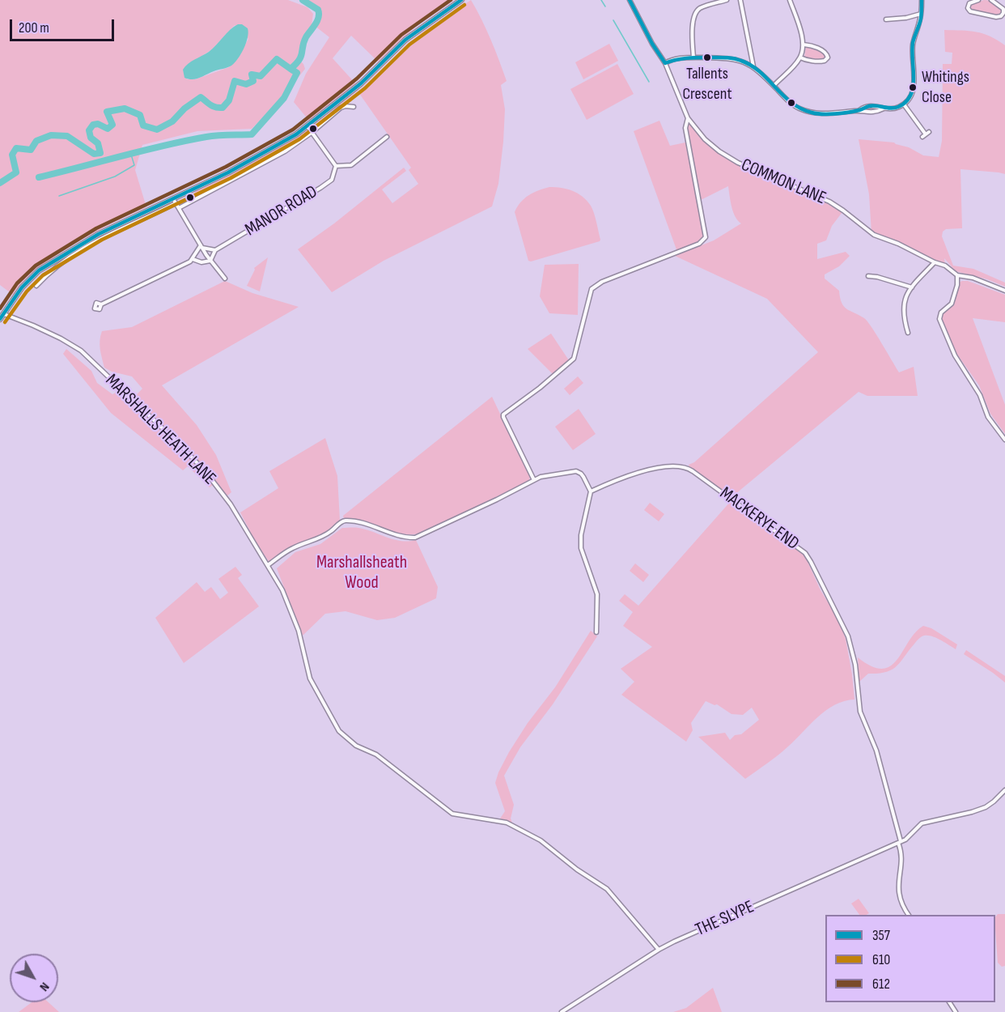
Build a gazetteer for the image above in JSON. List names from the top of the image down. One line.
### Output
{"streets":{"street":["COMMON LANE","MANOR ROAD","MARSHALLS HEATH LANE","MACKERYE END","THE SLYPE"]},"crossings":[["MARSHALLS HEATH LANE","THE SLYPE"],["MACKERYE END","THE SLYPE"]],"parks":["Marshallsheath Wood"],"places":["Tallents Crescent","Whitings Close"],"lines":["transit line 357","transit line 612","transit line 610"],"legend":["357","610","612"],"scale_bar":"200 m","north":"bottom right"}
